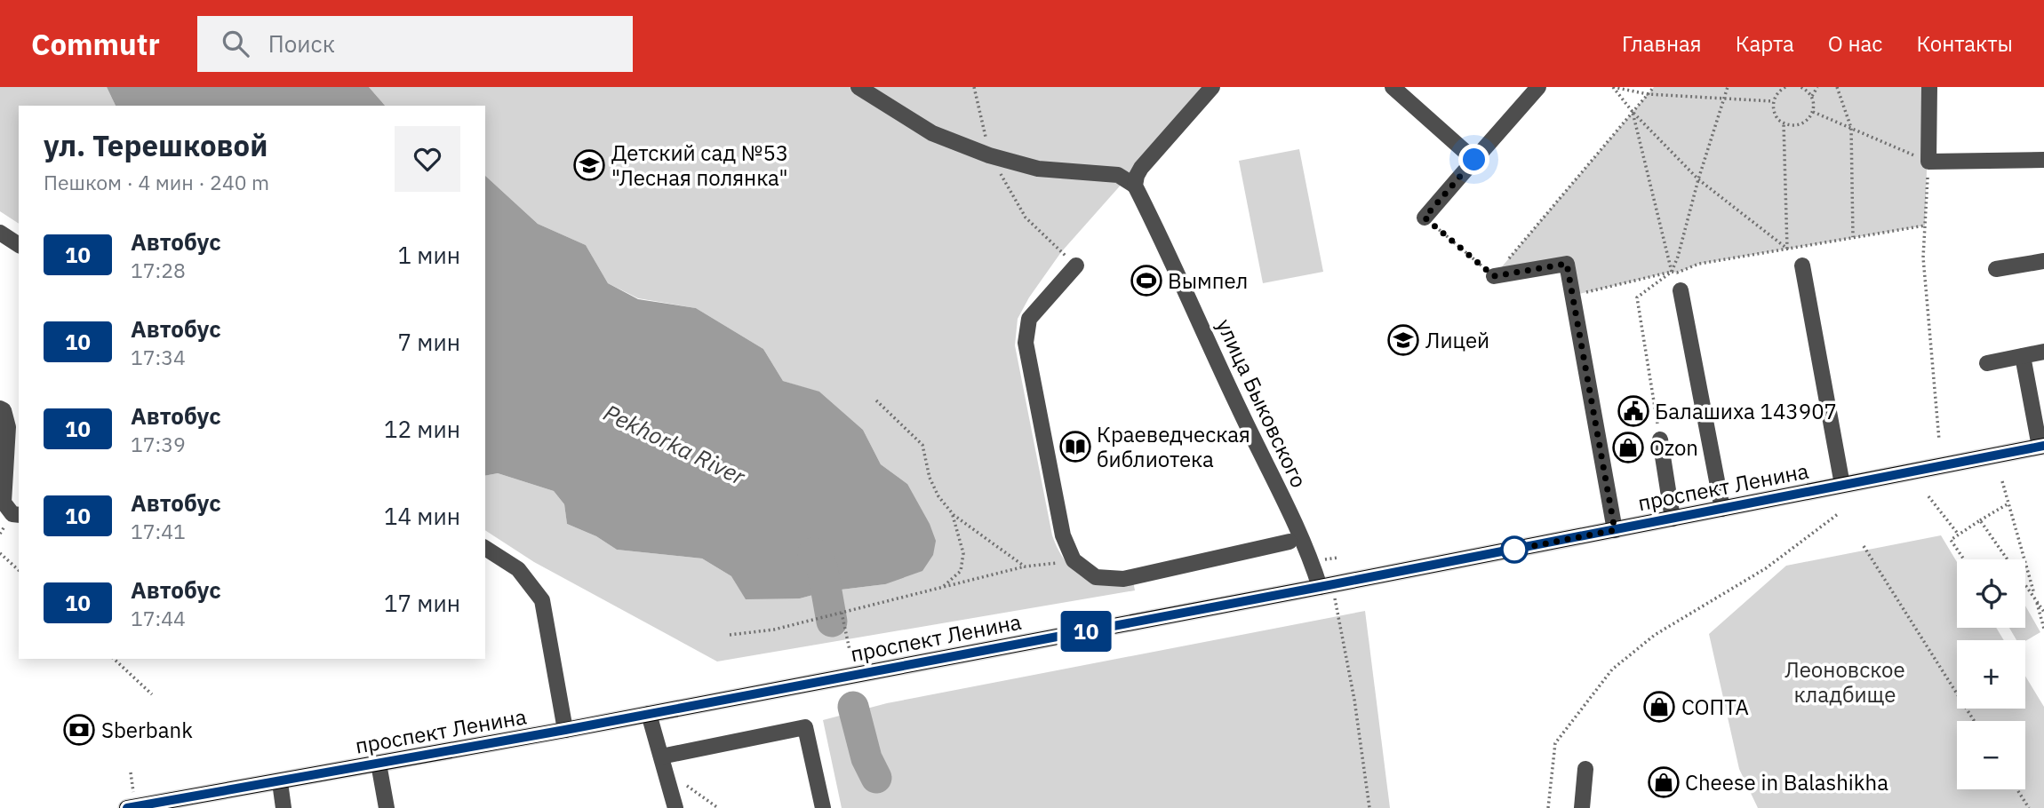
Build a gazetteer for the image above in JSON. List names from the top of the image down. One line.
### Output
{"streets":{"main road":["проспект Ленина"],"street":["улица Быковского"]},"crossings":[["улица Быковского","проспект Ленина"]],"water":["Pekhorka River"],"parks":["Леоновское кладбище"],"places":{"school or university":["Детский сад №53 \"Лесная полянка\"","Лицей"],"sports":["Вымпел"],"public building":["Балашиха 143907"],"library":["Краеведческая библиотека"],"shop":["Ozon","СОПТА","Cheese in Balashikha"],"bank":["Sberbank"]},"lines":["bus line 10"],"page":{"header":"Commutr","search":"Поиск","nav":["Главная","Карта","О нас","Контакты"],"on_map":"10","heading":["ул. Терешковой","Пешком · 4 мин · 240 m"],"list":[{"mark":"10","name":"Автобус","note":"17:28","value":"1 мин"},{"mark":"10","name":"Автобус","note":"17:34","value":"7 мин"},{"mark":"10","name":"Автобус","note":"17:39","value":"12 мин"},{"mark":"10","name":"Автобус","note":"17:41","value":"14 мин"},{"mark":"10","name":"Автобус","note":"17:44","value":"17 мин"}],"map_buttons":["+","−"]}}
